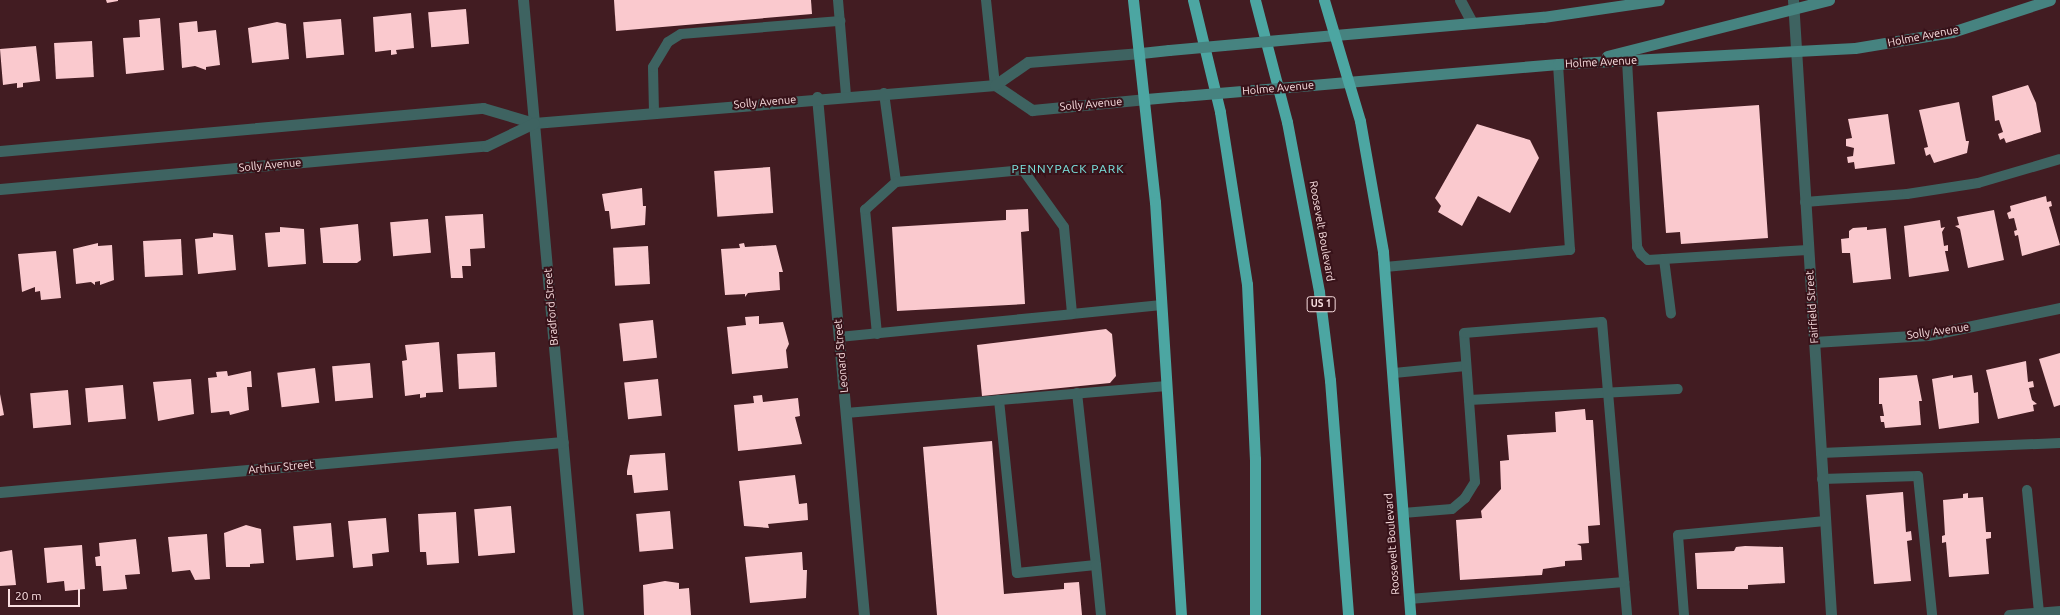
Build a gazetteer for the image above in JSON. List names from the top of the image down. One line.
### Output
{"streets":{"highway":["Roosevelt Boulevard","US 1"],"main road":["Holme Avenue"],"street":["Solly Avenue","Bradford Street","Fairfield Street","Leonard Street","Arthur Street"]},"crossings":[["Holme Avenue","Solly Avenue"],["Holme Avenue","Roosevelt Boulevard"],["Holme Avenue","Fairfield Street"],["Solly Avenue","Bradford Street"],["Solly Avenue","Fairfield Street"],["Solly Avenue","Leonard Street"],["Bradford Street","Arthur Street"]],"districts":["PENNYPACK PARK"],"scale_bar":"20 m"}
